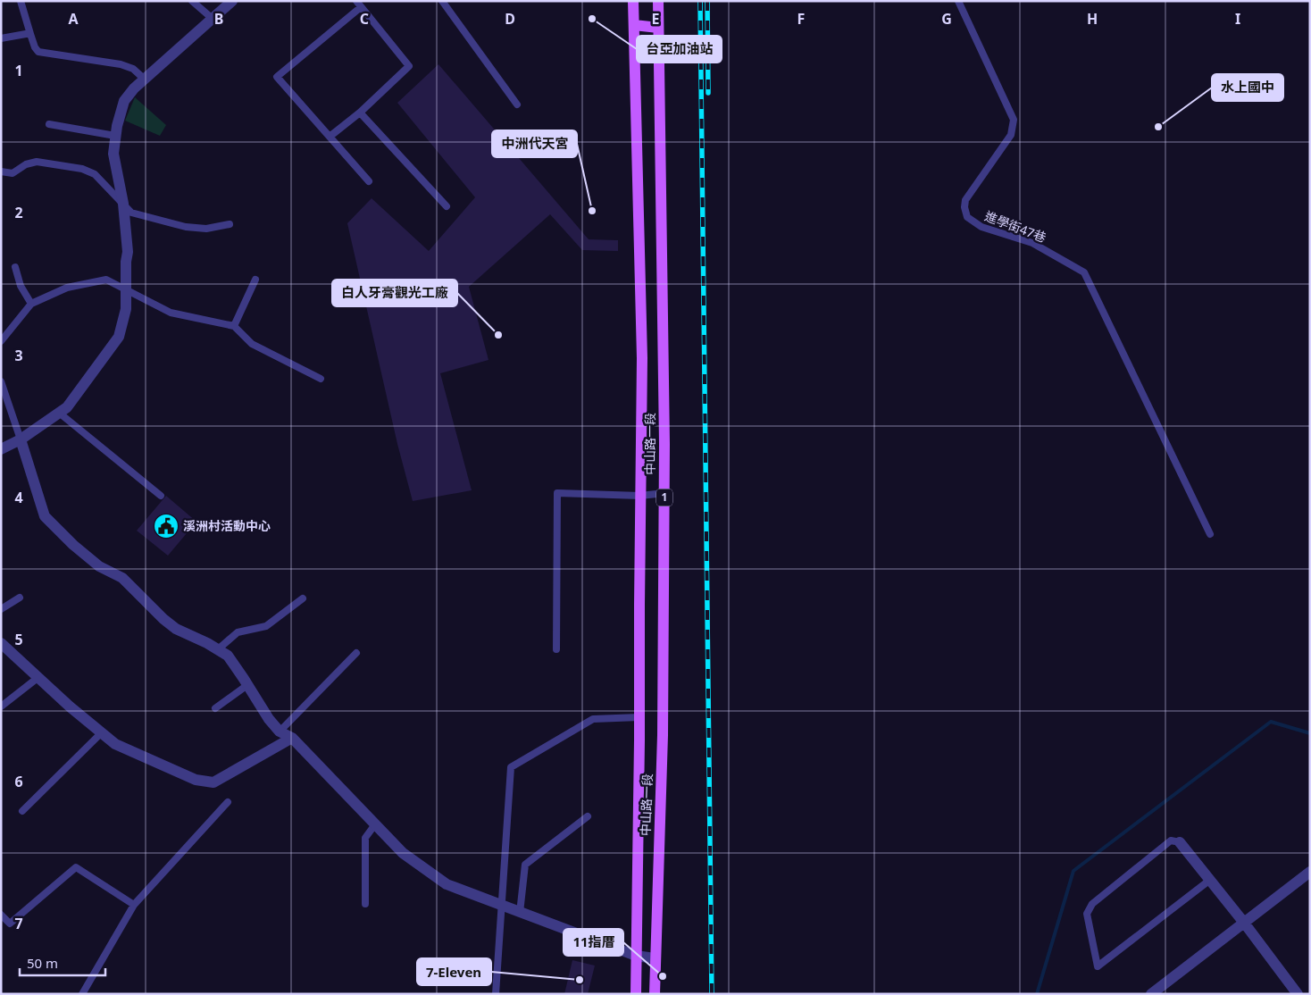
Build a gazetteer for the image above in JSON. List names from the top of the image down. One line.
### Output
{"streets":{"main road":["中山路一段","1"],"lane":["進學街47巷"]},"places":{"other":["台亞加油站","水上國中","中洲代天宮","白人牙膏觀光工廠","11指厝","7-Eleven"],"public building":["溪洲村活動中心"]},"scale_bar":"50 m","grid":{"columns":["A","B","C","D","E","F","G","H","I"],"rows":["1","2","3","4","5","6","7"]}}
